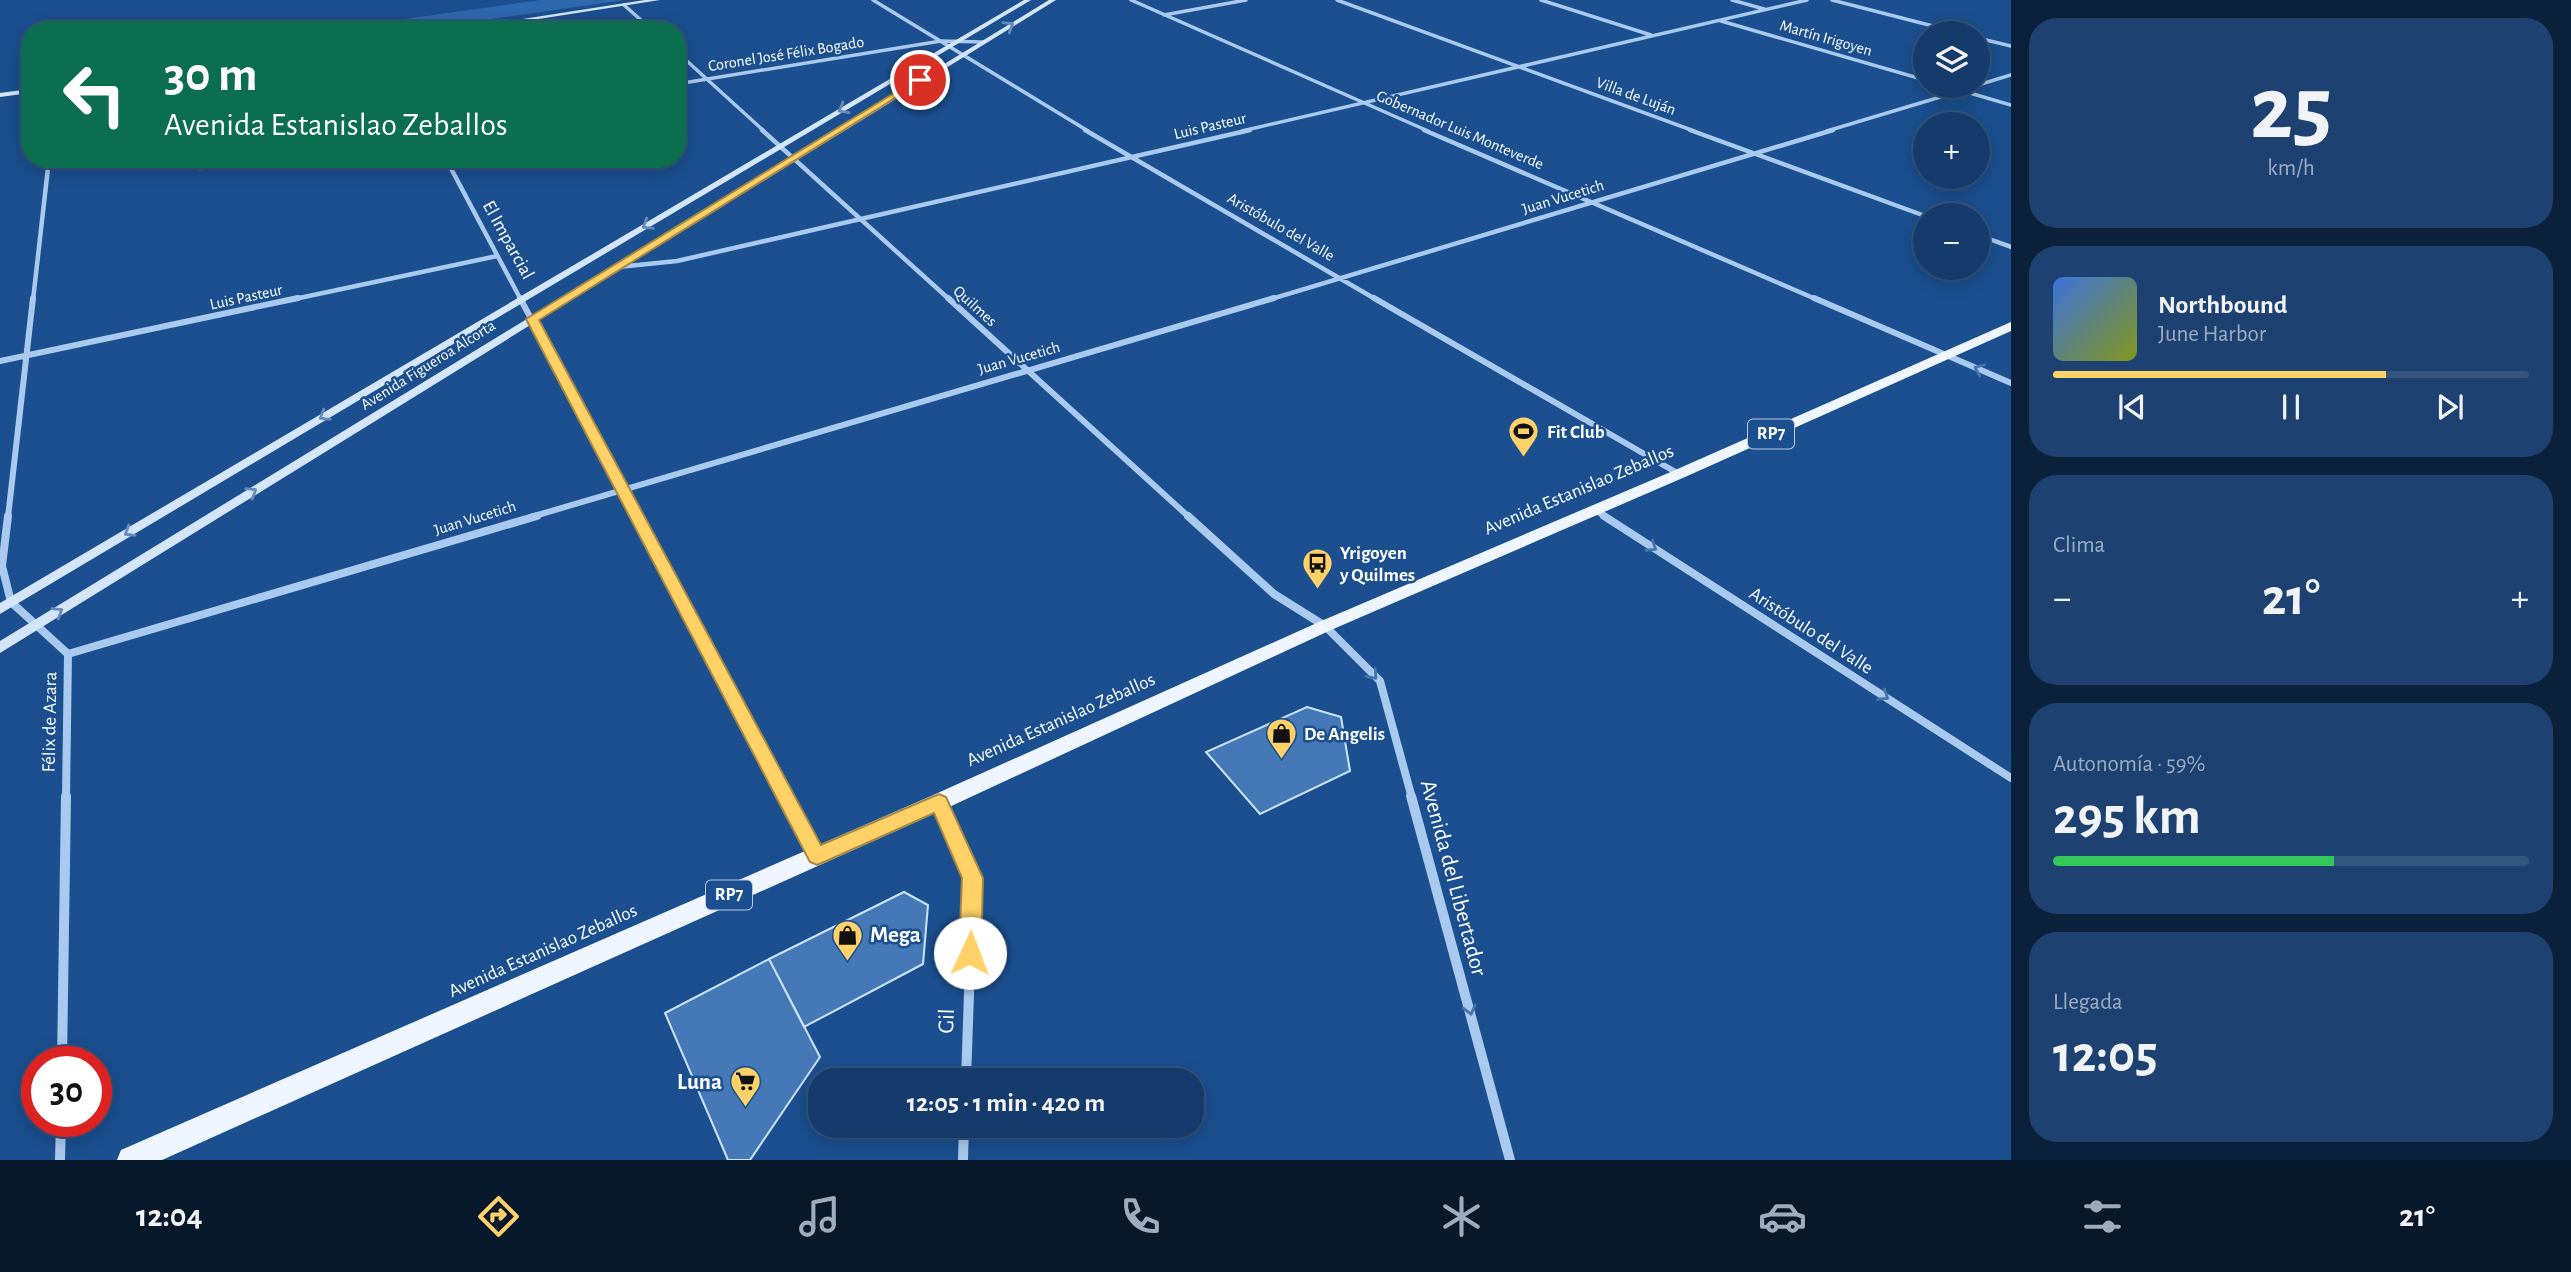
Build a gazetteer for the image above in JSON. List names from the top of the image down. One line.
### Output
{"streets":{"main road":["Avenida Figueroa Alcorta","RP7","Avenida Estanislao Zeballos"],"street":["Martín Irigoyen","Coronel José Félix Bogado","Villa de Luján","Luis Pasteur","Gobernador Luis Monteverde","Juan Vucetich","Aristóbulo del Valle","El Imparcial","Quilmes","Félix de Azara","Avenida del Libertador","Gil"]},"crossings":[["Martín Irigoyen","Luis Pasteur"],["Coronel José Félix Bogado","Aristóbulo del Valle"],["Coronel José Félix Bogado","Quilmes"],["Coronel José Félix Bogado","Avenida Figueroa Alcorta"],["Villa de Luján","Luis Pasteur"],["Villa de Luján","Juan Vucetich"],["Luis Pasteur","Gobernador Luis Monteverde"],["Luis Pasteur","Aristóbulo del Valle"],["Luis Pasteur","El Imparcial"],["Luis Pasteur","Quilmes"],["Luis Pasteur","Avenida Figueroa Alcorta"],["Gobernador Luis Monteverde","Juan Vucetich"],["Gobernador Luis Monteverde","Avenida Estanislao Zeballos"],["Juan Vucetich","Aristóbulo del Valle"],["Juan Vucetich","El Imparcial"],["Juan Vucetich","Quilmes"],["Juan Vucetich","Félix de Azara"],["Aristóbulo del Valle","Avenida Figueroa Alcorta"],["Aristóbulo del Valle","Avenida Estanislao Zeballos"],["El Imparcial","Avenida Figueroa Alcorta"],["El Imparcial","Avenida Estanislao Zeballos"],["Quilmes","Avenida Figueroa Alcorta"],["Quilmes","Avenida Estanislao Zeballos"],["Quilmes","Avenida del Libertador"],["Avenida Figueroa Alcorta","Félix de Azara"],["Avenida Estanislao Zeballos","Avenida del Libertador"],["Avenida Estanislao Zeballos","Gil"]],"one_way":["Avenida del Libertador"],"places":{"sports":["Fit Club"],"bus stop":["Yrigoyen y Quilmes"],"shop":["De Angelis","Mega"],"supermarket":["Luna"]},"page":{"tile":[["25","km/h"],"Clima",["Autonomía · 59%","295 km"],["Llegada","12:05"]],"map_buttons":["+","−"],"turn":["30 m","Avenida Estanislao Zeballos"],"song":["Northbound","June Harbor"],"heat":["−","21°","+"],"limit":"30","trip":"12:05 · 1 min · 420 m","tabs":["12:04","21°"]}}
